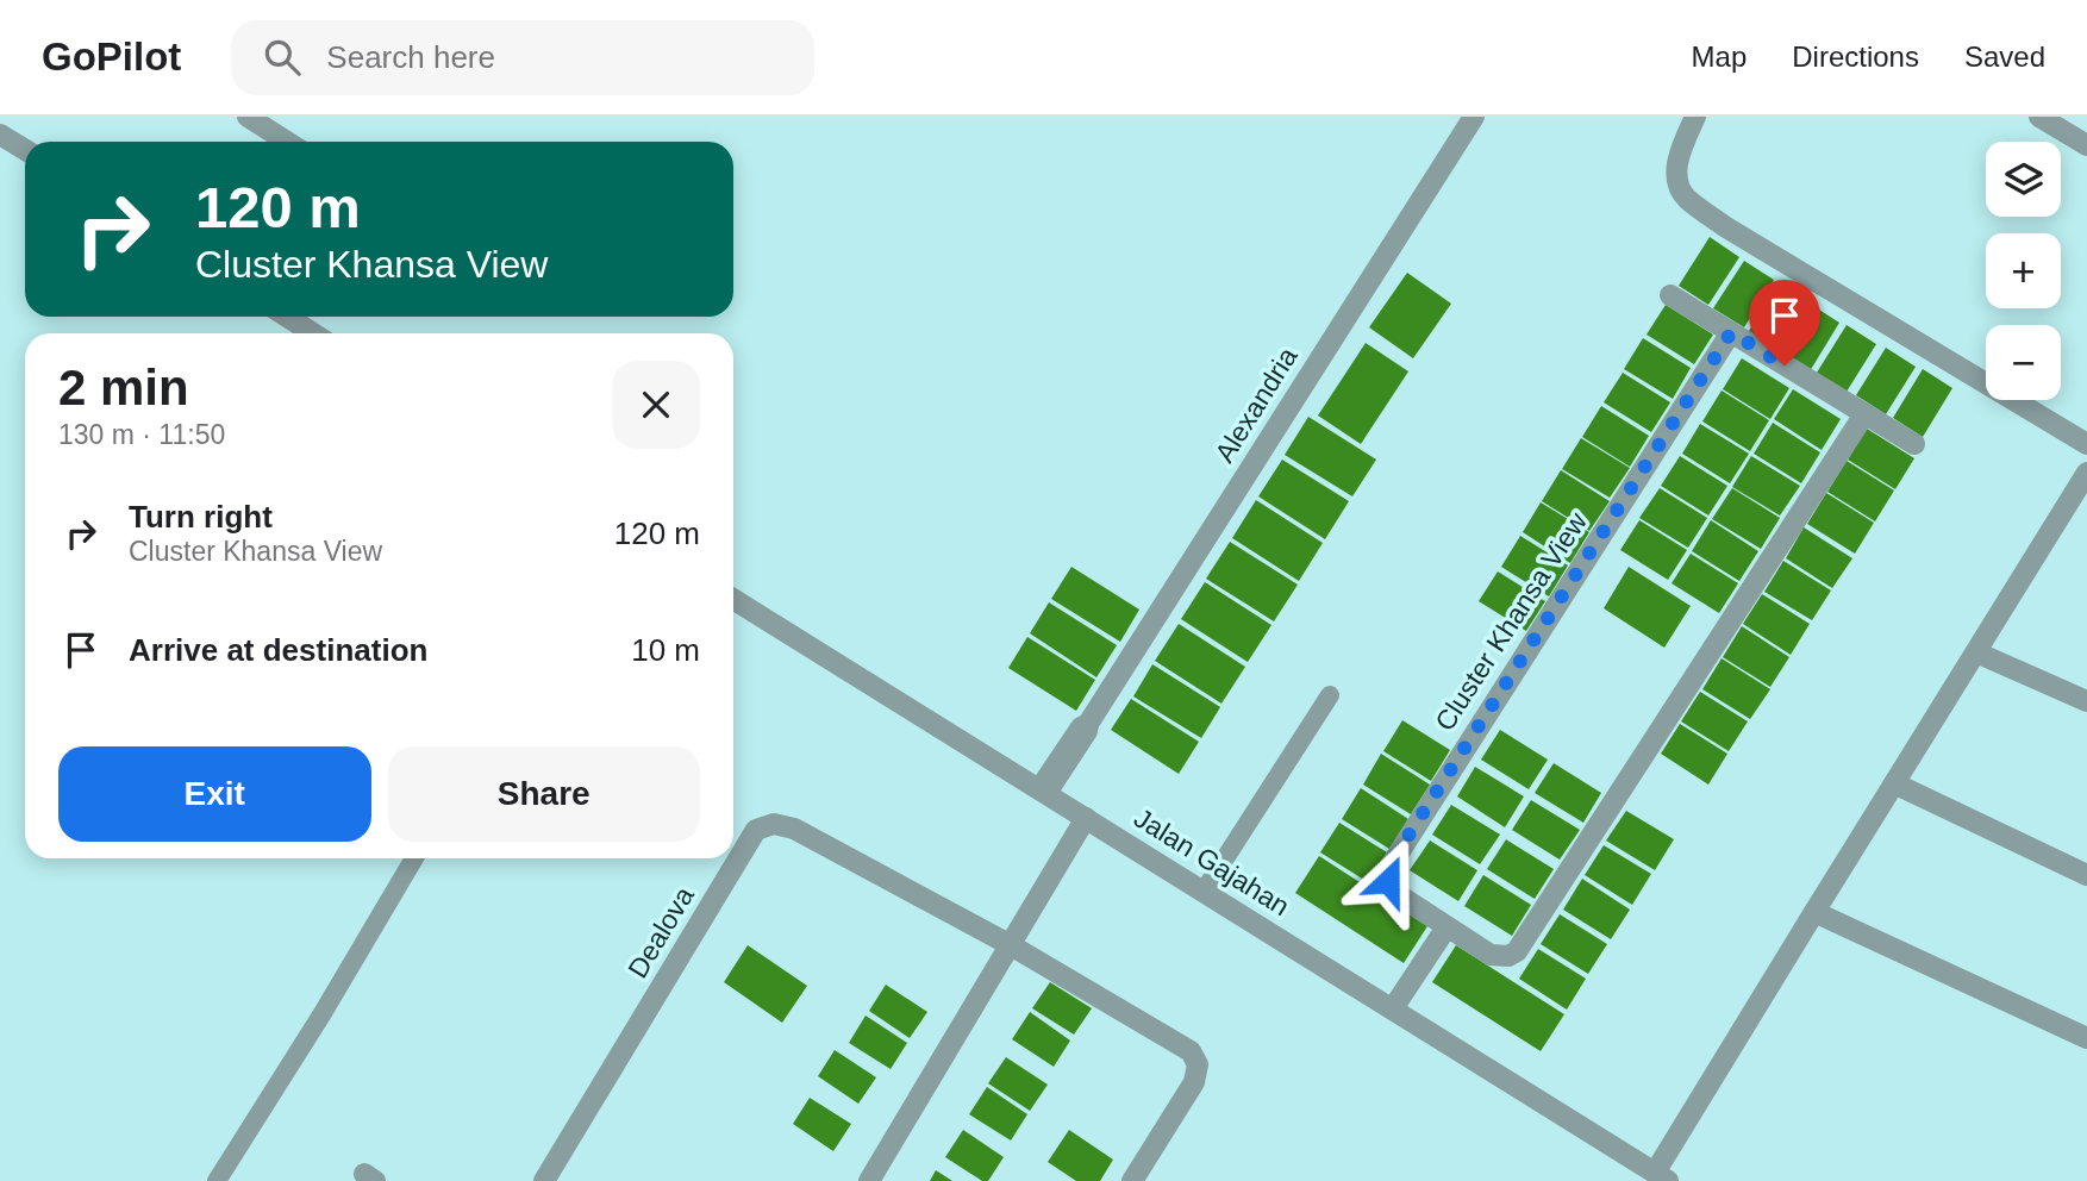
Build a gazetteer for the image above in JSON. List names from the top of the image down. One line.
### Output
{"streets":{"street":["Alexandria","Cluster Khansa View","Jalan Gajahan","Dealova"]},"crossings":[["Alexandria","Jalan Gajahan"]],"page":{"header":"GoPilot","search":"Search here","nav":["Map","Directions","Saved"],"map_buttons":["+","−"],"turn":["120 m","Cluster Khansa View"],"heading":["2 min","130 m · 11:50"],"list":[{"name":"Turn right","note":"Cluster Khansa View","value":"120 m"},{"name":"Arrive at destination","value":"10 m"}],"buttons":["Exit","Share"]}}
